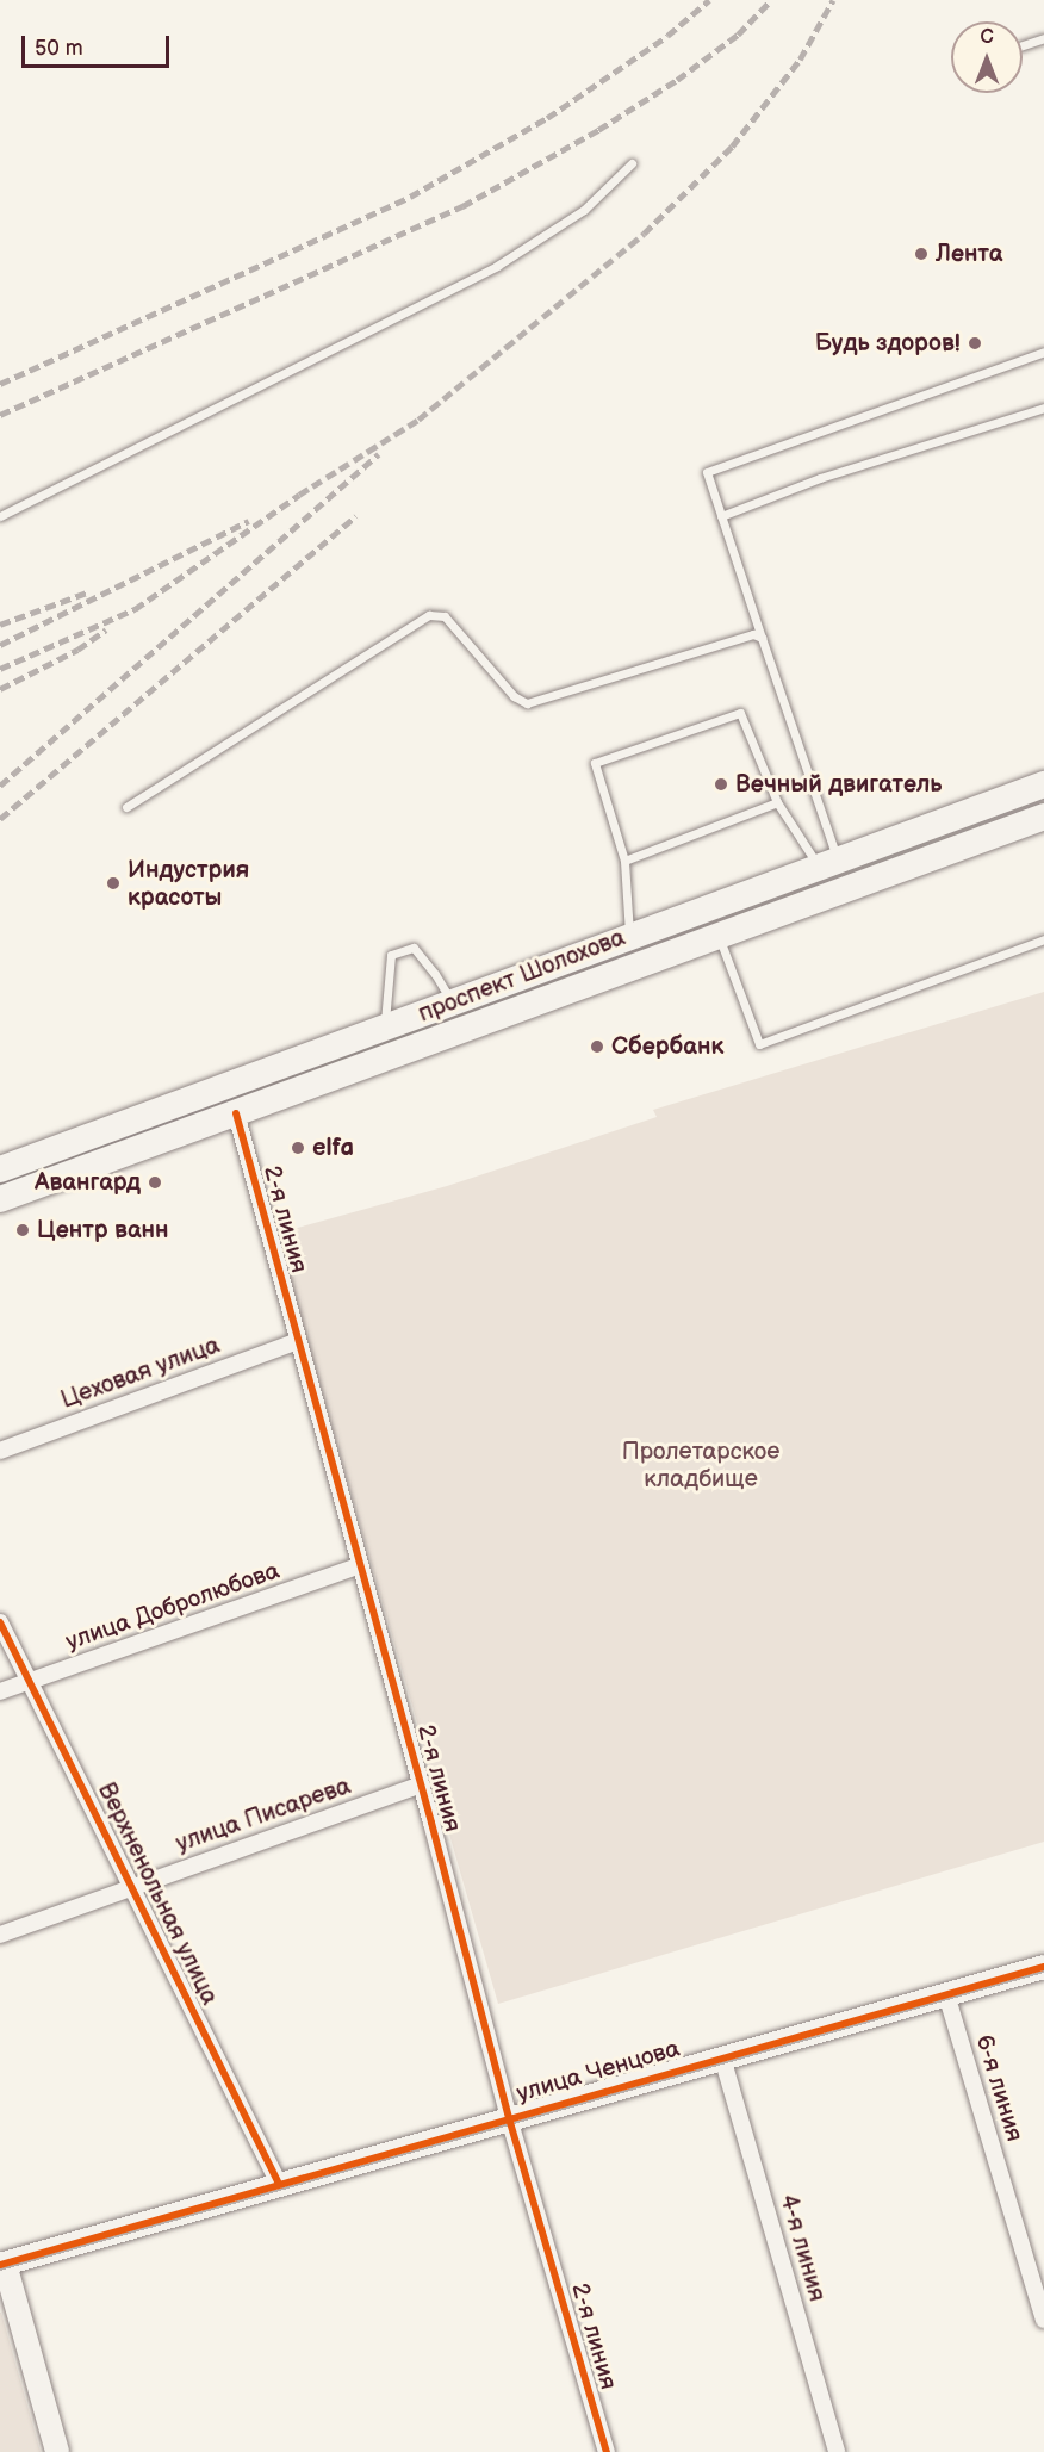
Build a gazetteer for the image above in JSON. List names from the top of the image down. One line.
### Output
{"streets":{"main road":["проспект Шолохова"],"street":["2-я линия","Цеховая улица","улица Добролюбова","улица Писарева","Верхненольная улица","улица Ченцова","6-я линия","4-я линия"]},"crossings":[["проспект Шолохова","2-я линия"],["2-я линия","Цеховая улица"],["2-я линия","улица Добролюбова"],["2-я линия","улица Писарева"],["2-я линия","улица Ченцова"],["улица Добролюбова","Верхненольная улица"],["улица Писарева","Верхненольная улица"],["Верхненольная улица","улица Ченцова"],["улица Ченцова","6-я линия"],["улица Ченцова","4-я линия"]],"parks":["Пролетарское кладбище"],"places":["Лента","Будь здоров!","Вечный двигатель","Индустрия красоты","Сбербанк","elfa","Авангард","Центр ванн"],"scale_bar":"50 m","north":"top"}
